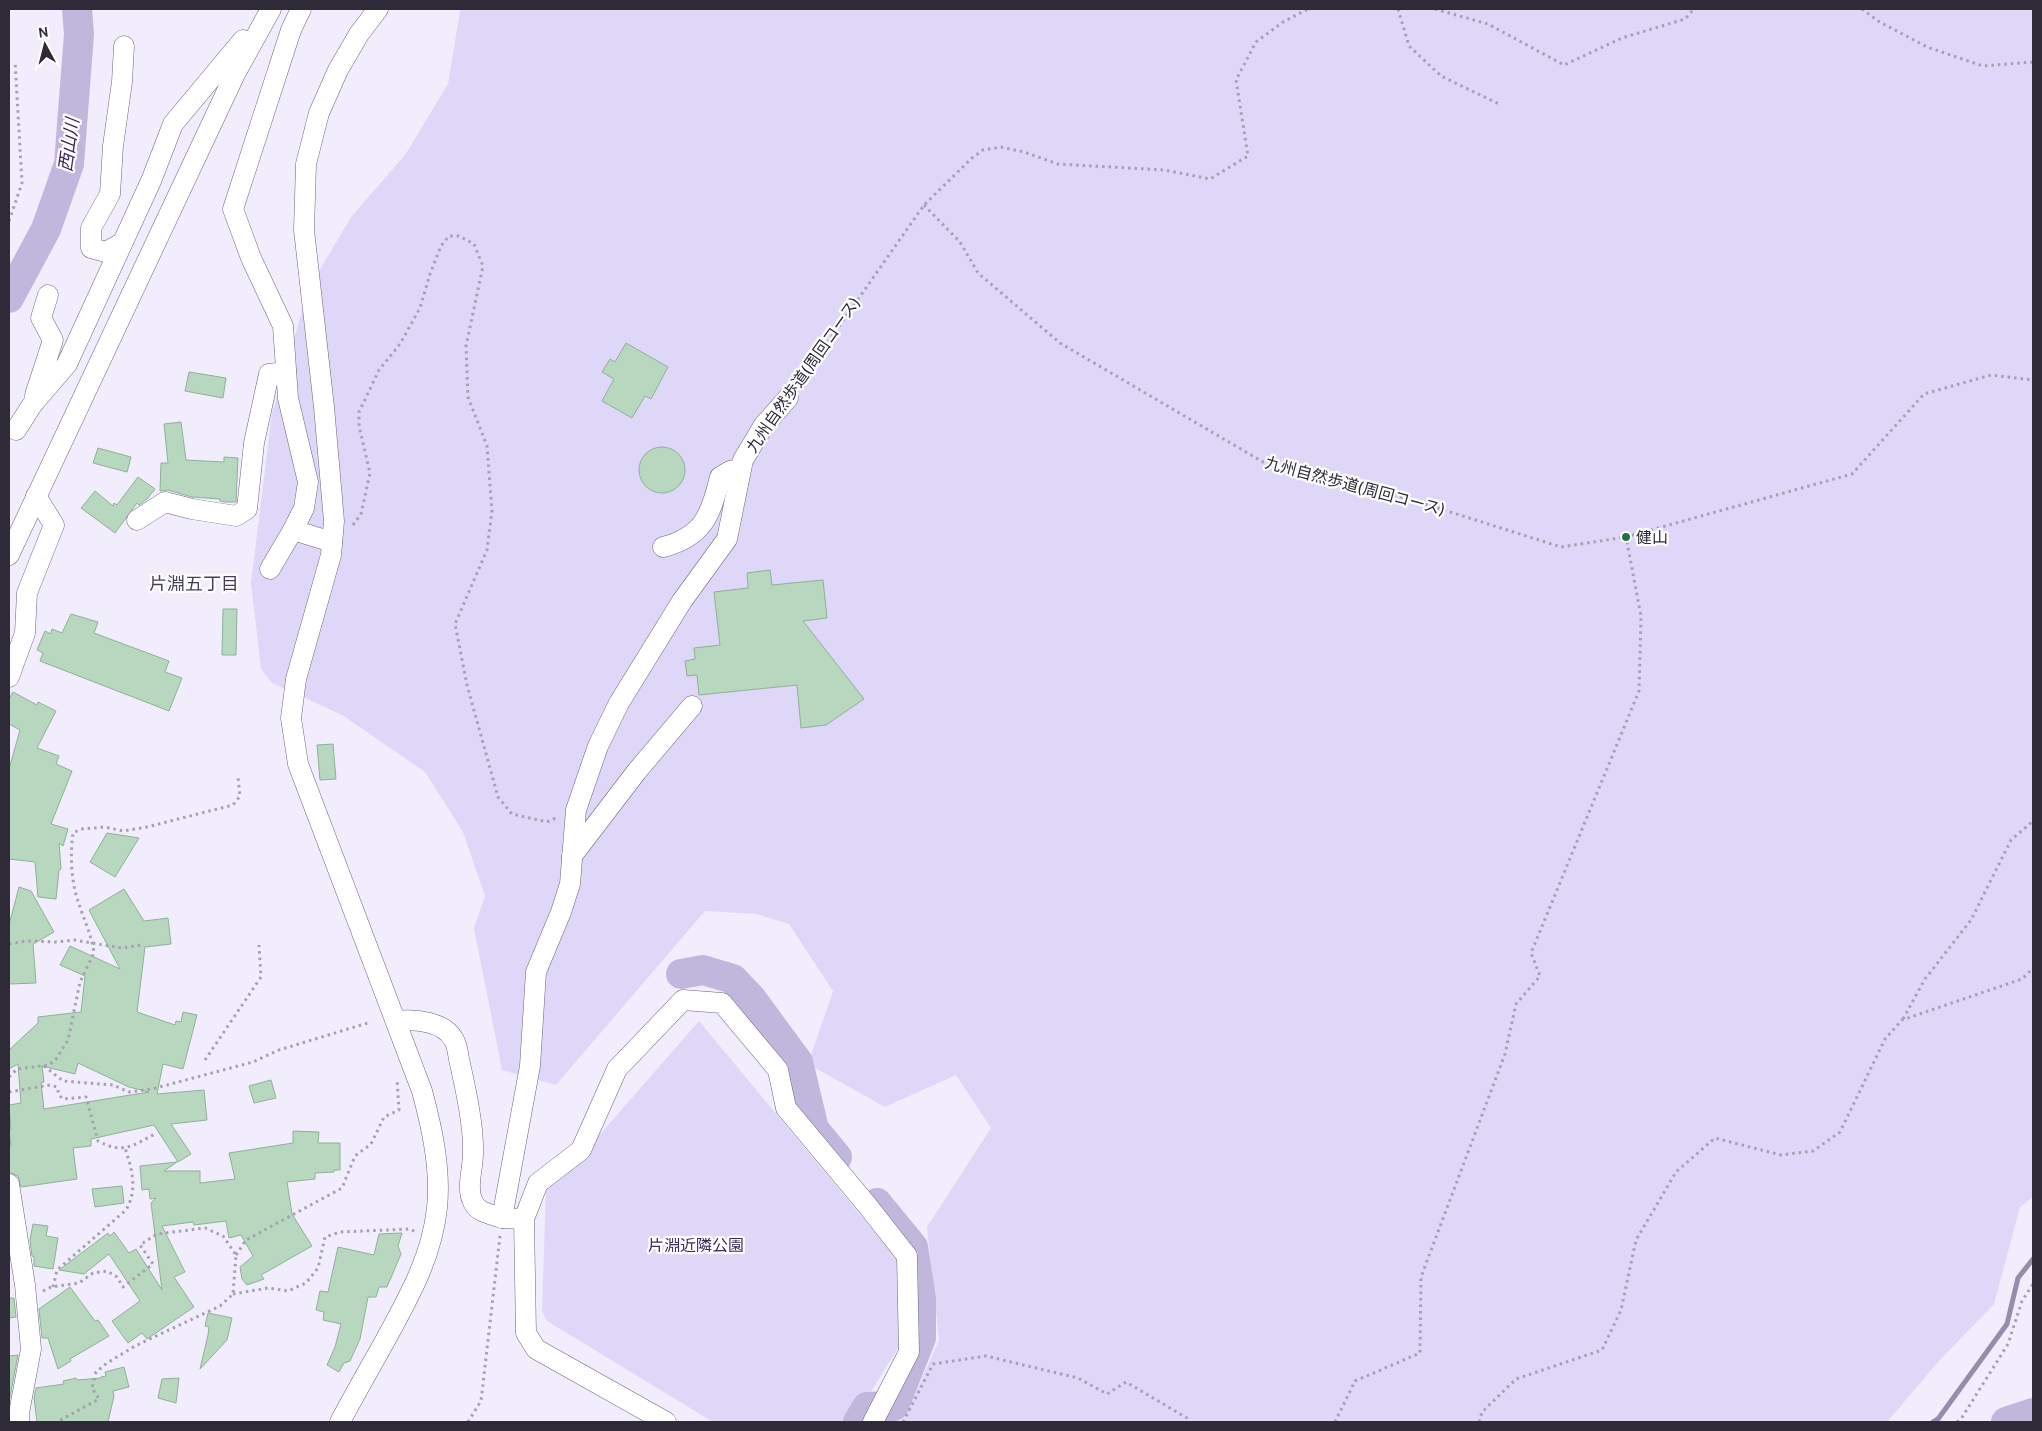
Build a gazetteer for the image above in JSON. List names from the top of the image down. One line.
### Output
{"streets":{"street":["九州自然歩道(周回コース)"]},"districts":["片淵五丁目"],"water":["西山川"],"parks":["片淵近隣公園"],"places":["健山"],"north":"top"}
